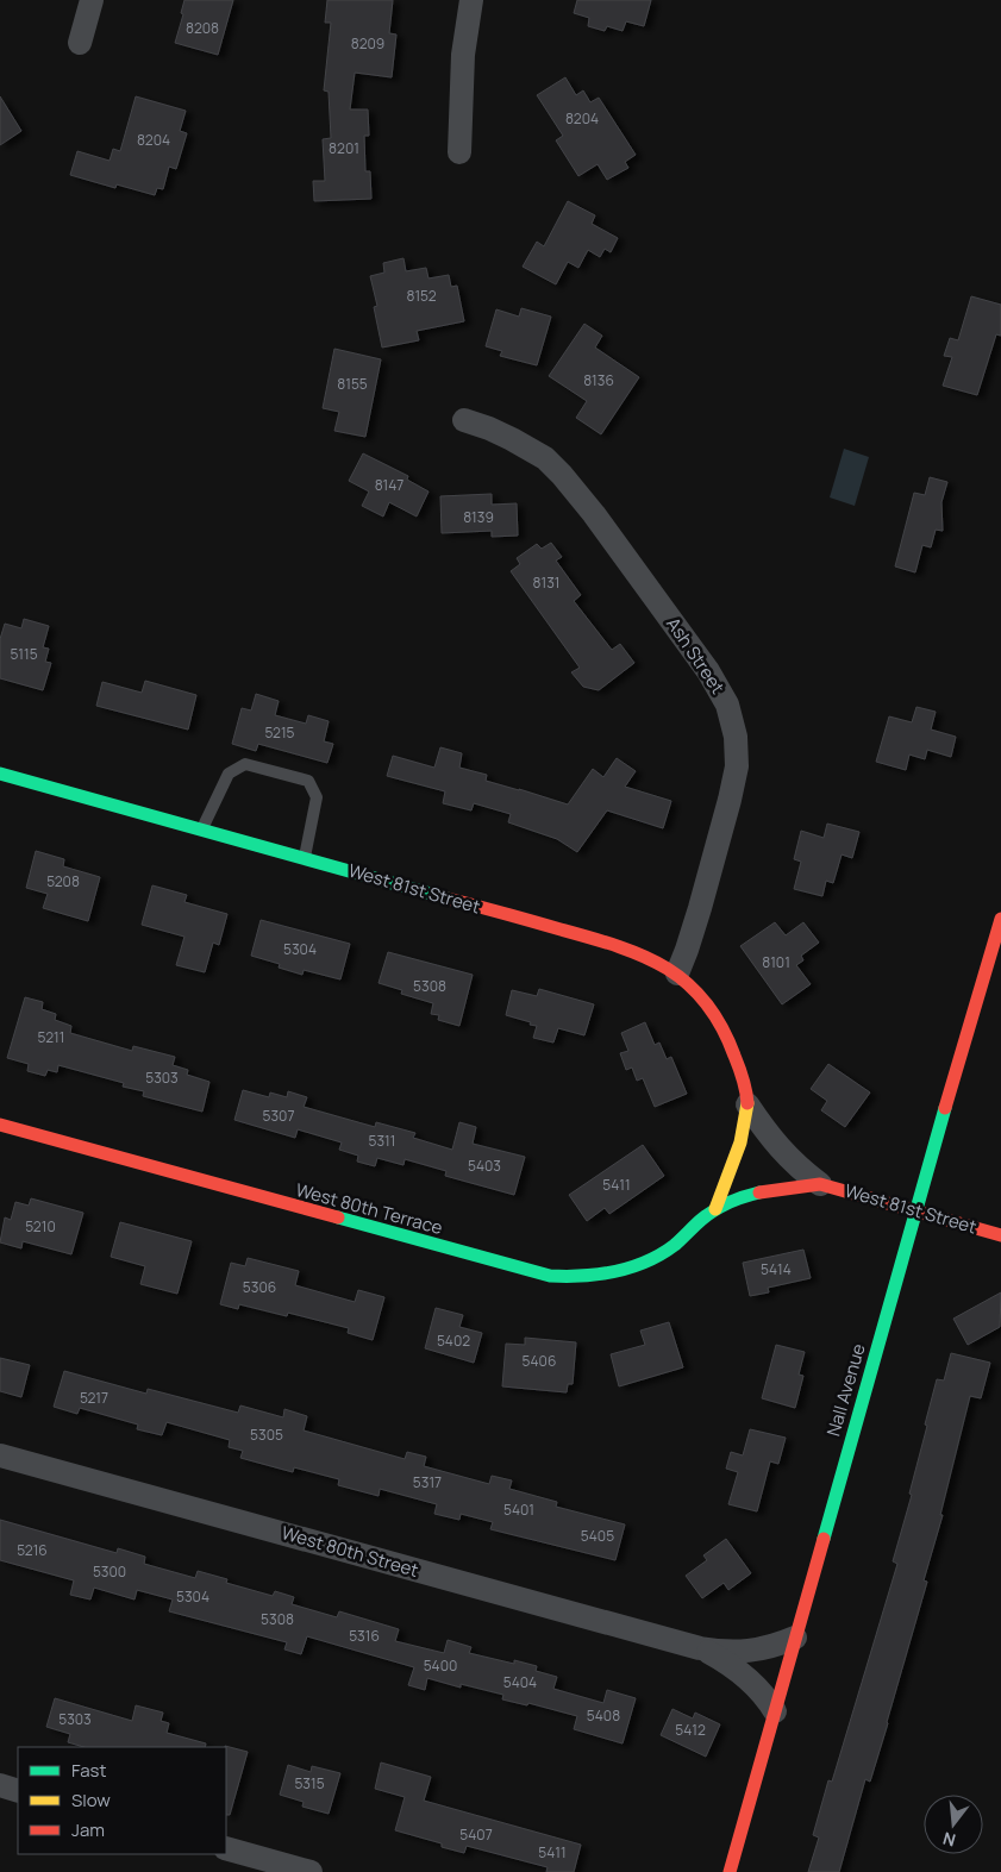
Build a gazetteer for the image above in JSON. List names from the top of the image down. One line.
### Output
{"streets":{"street":["Ash Street","West 81st Street","West 80th Terrace","Nall Avenue","West 80th Street"]},"crossings":[["Ash Street","West 81st Street"],["West 81st Street","West 80th Terrace"],["West 81st Street","Nall Avenue"],["Nall Avenue","West 80th Street"]],"house_numbers":["8208","8209","8204","8204","8201","8152","8136","8155","8147","8139","8131","5115","5215","5208","5304","8101","5308","5211","5303","5307","5311","5403","5411","5210","5414","5306","5402","5406","5217","5305","5317","5401","5405","5216","5300","5304","5308","5316","5400","5404","5408","5303","5412","5315","5407","5411"],"legend":["Fast","Slow","Jam"],"north":"bottom"}
